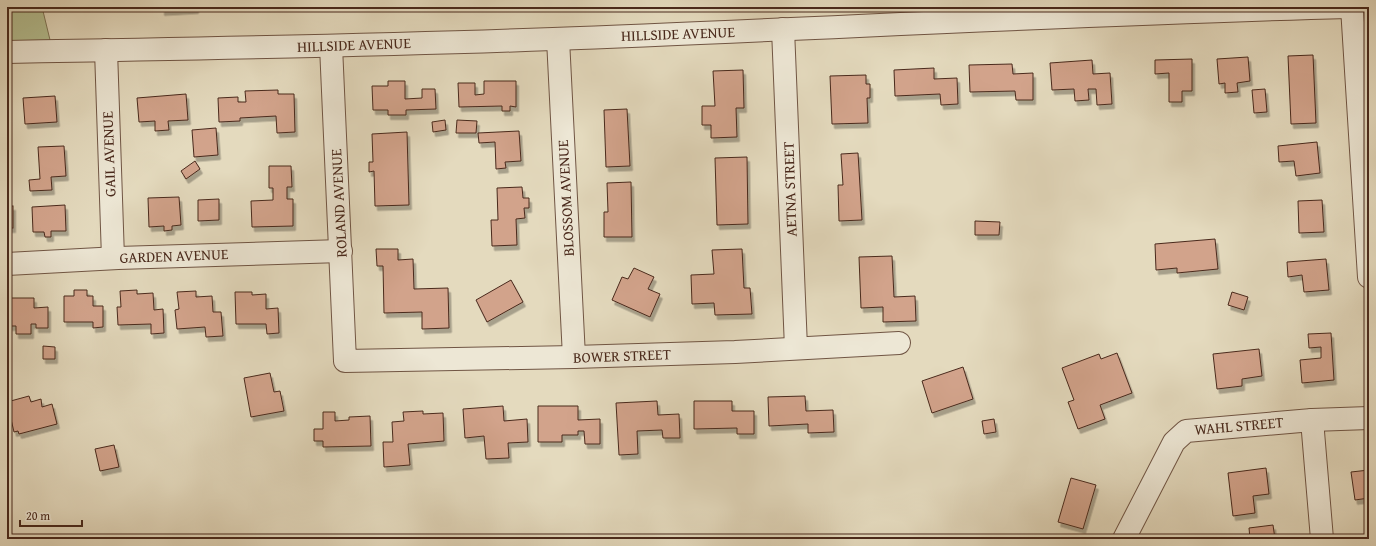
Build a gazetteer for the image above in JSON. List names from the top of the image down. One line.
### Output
{"streets":{"street":["HILLSIDE AVENUE","GAIL AVENUE","AETNA STREET","BLOSSOM AVENUE","ROLAND AVENUE","GARDEN AVENUE","BOWER STREET","WAHL STREET"]},"crossings":[["HILLSIDE AVENUE","GAIL AVENUE"],["HILLSIDE AVENUE","AETNA STREET"],["HILLSIDE AVENUE","BLOSSOM AVENUE"],["HILLSIDE AVENUE","ROLAND AVENUE"],["GAIL AVENUE","GARDEN AVENUE"],["AETNA STREET","BOWER STREET"],["BLOSSOM AVENUE","BOWER STREET"],["ROLAND AVENUE","GARDEN AVENUE"],["ROLAND AVENUE","BOWER STREET"]],"scale_bar":"20 m"}
